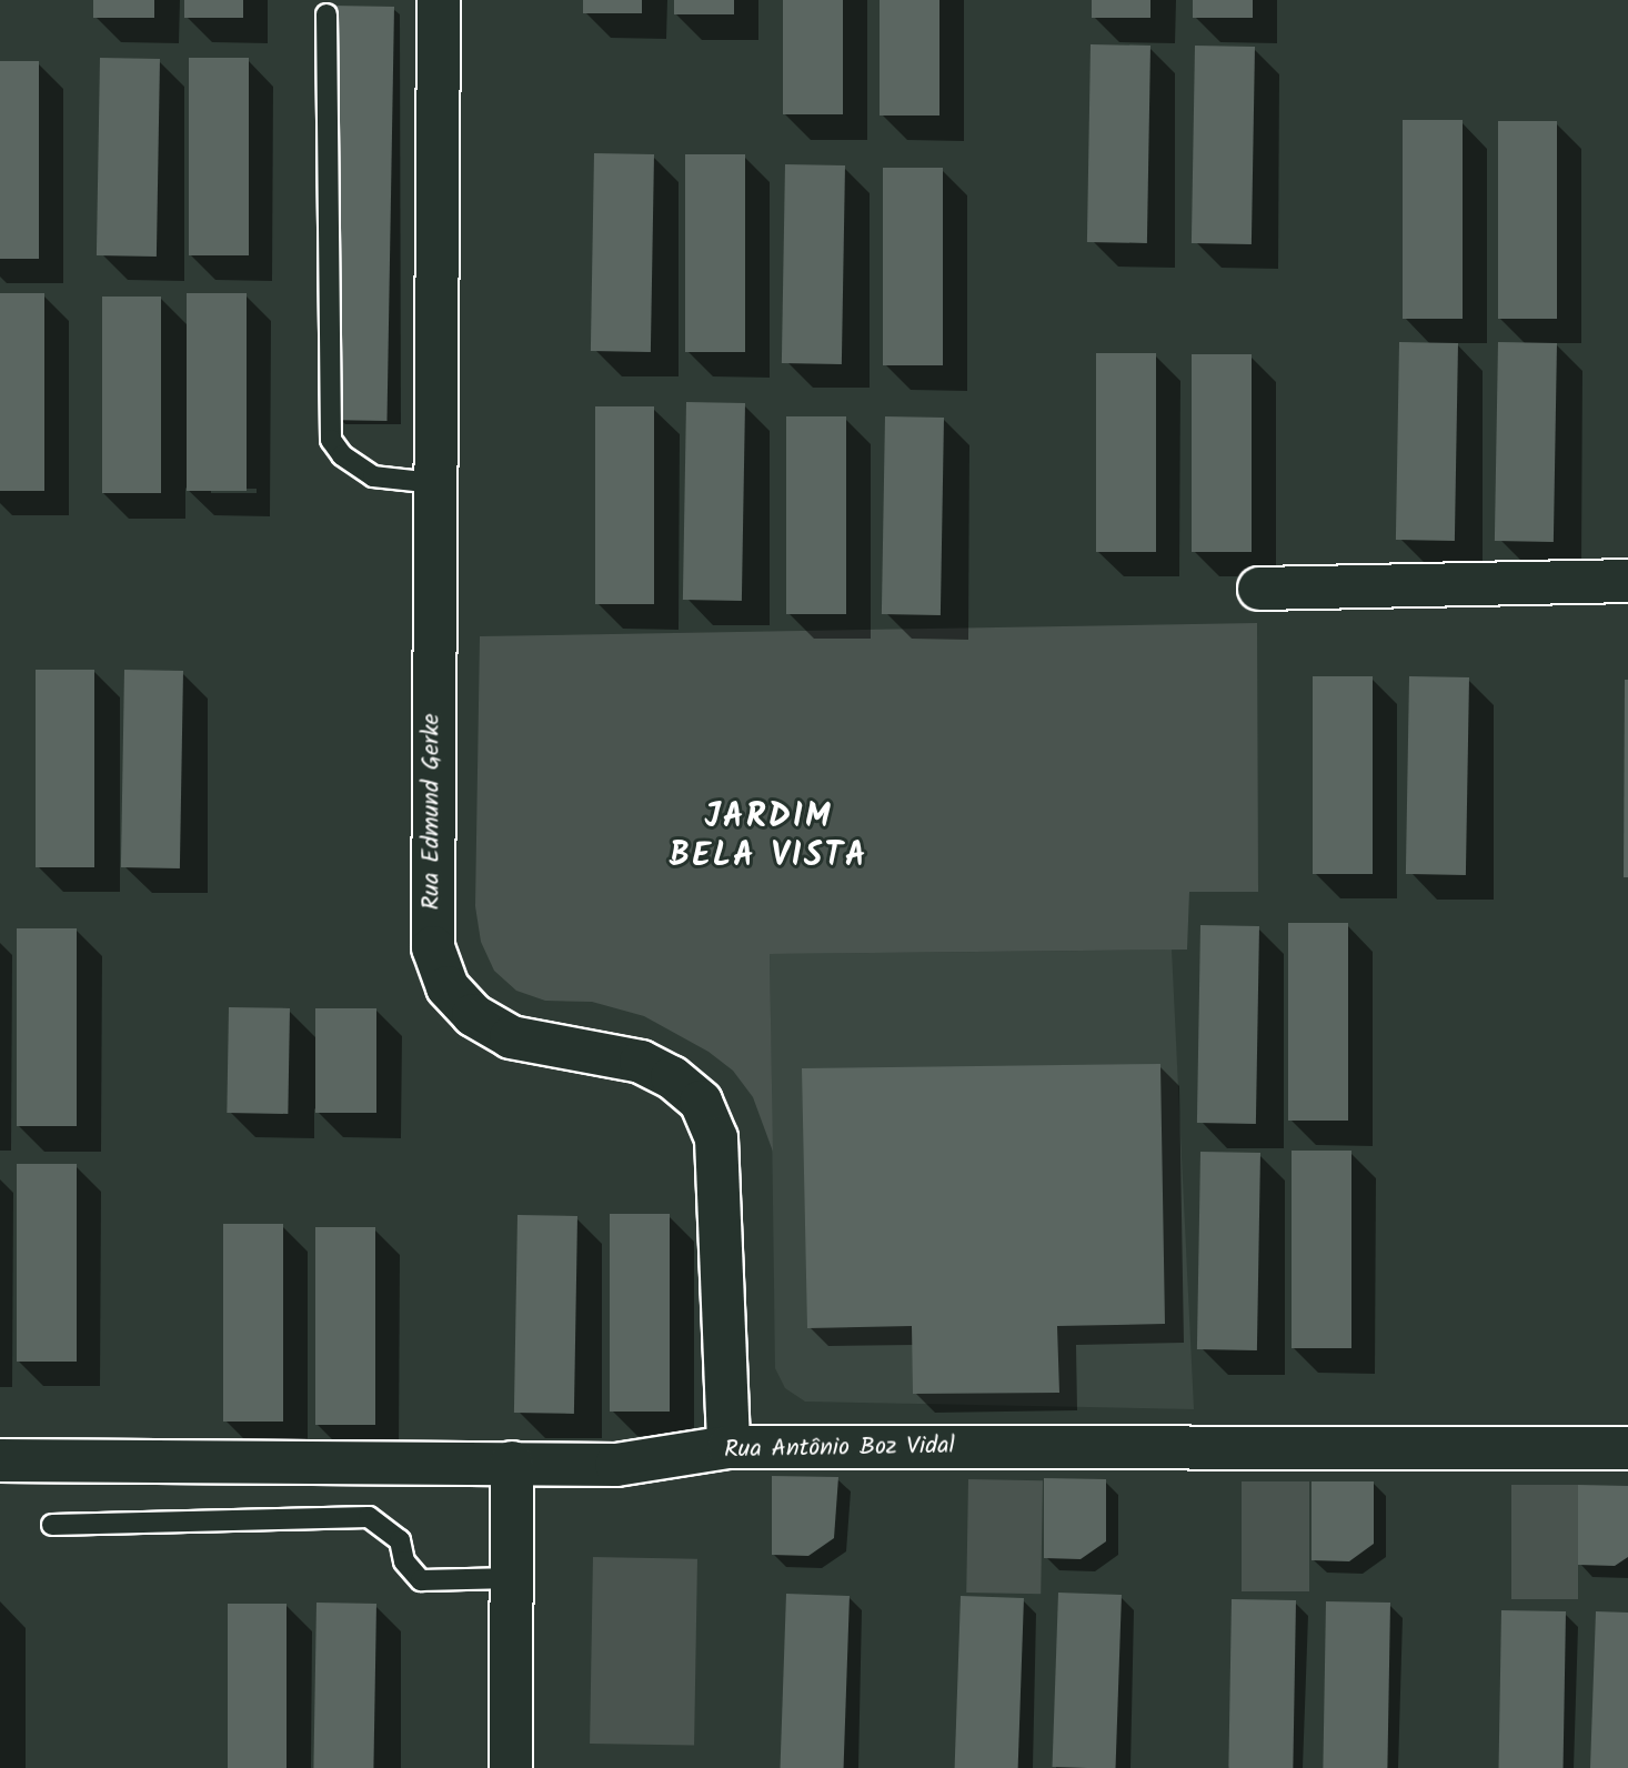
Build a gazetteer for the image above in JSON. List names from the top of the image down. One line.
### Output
{"streets":{"street":["Rua Edmund Gerke","Rua Antônio Boz Vidal"]},"crossings":[["Rua Edmund Gerke","Rua Antônio Boz Vidal"]],"districts":["JARDIM BELA VISTA"]}
